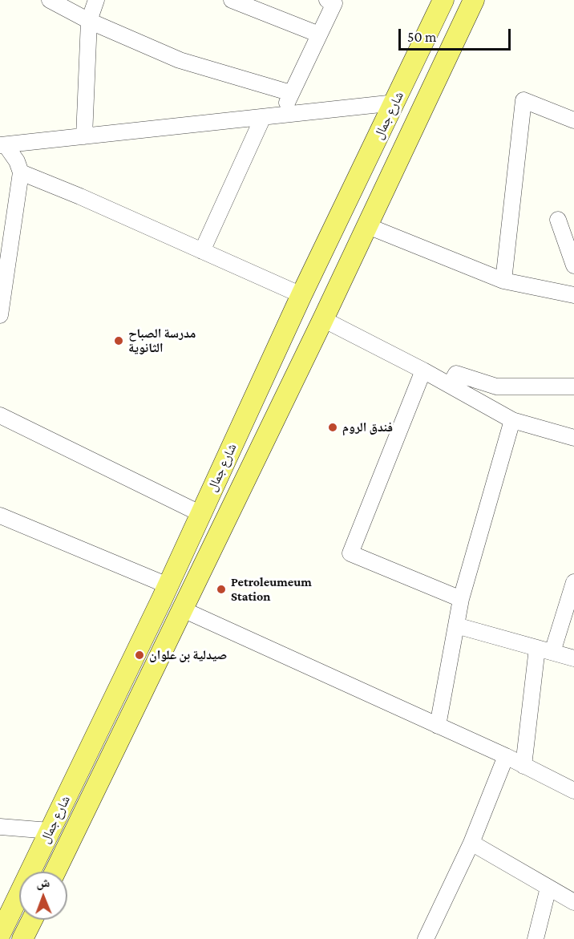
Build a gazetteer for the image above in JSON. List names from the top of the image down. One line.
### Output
{"streets":{"main road":["شارع جمال"]},"places":["مدرسة الصباح الثانوية","فندق الروم","Petroleumeum Station","صيدلية بن علوان"],"scale_bar":"50 m","north":"top"}
